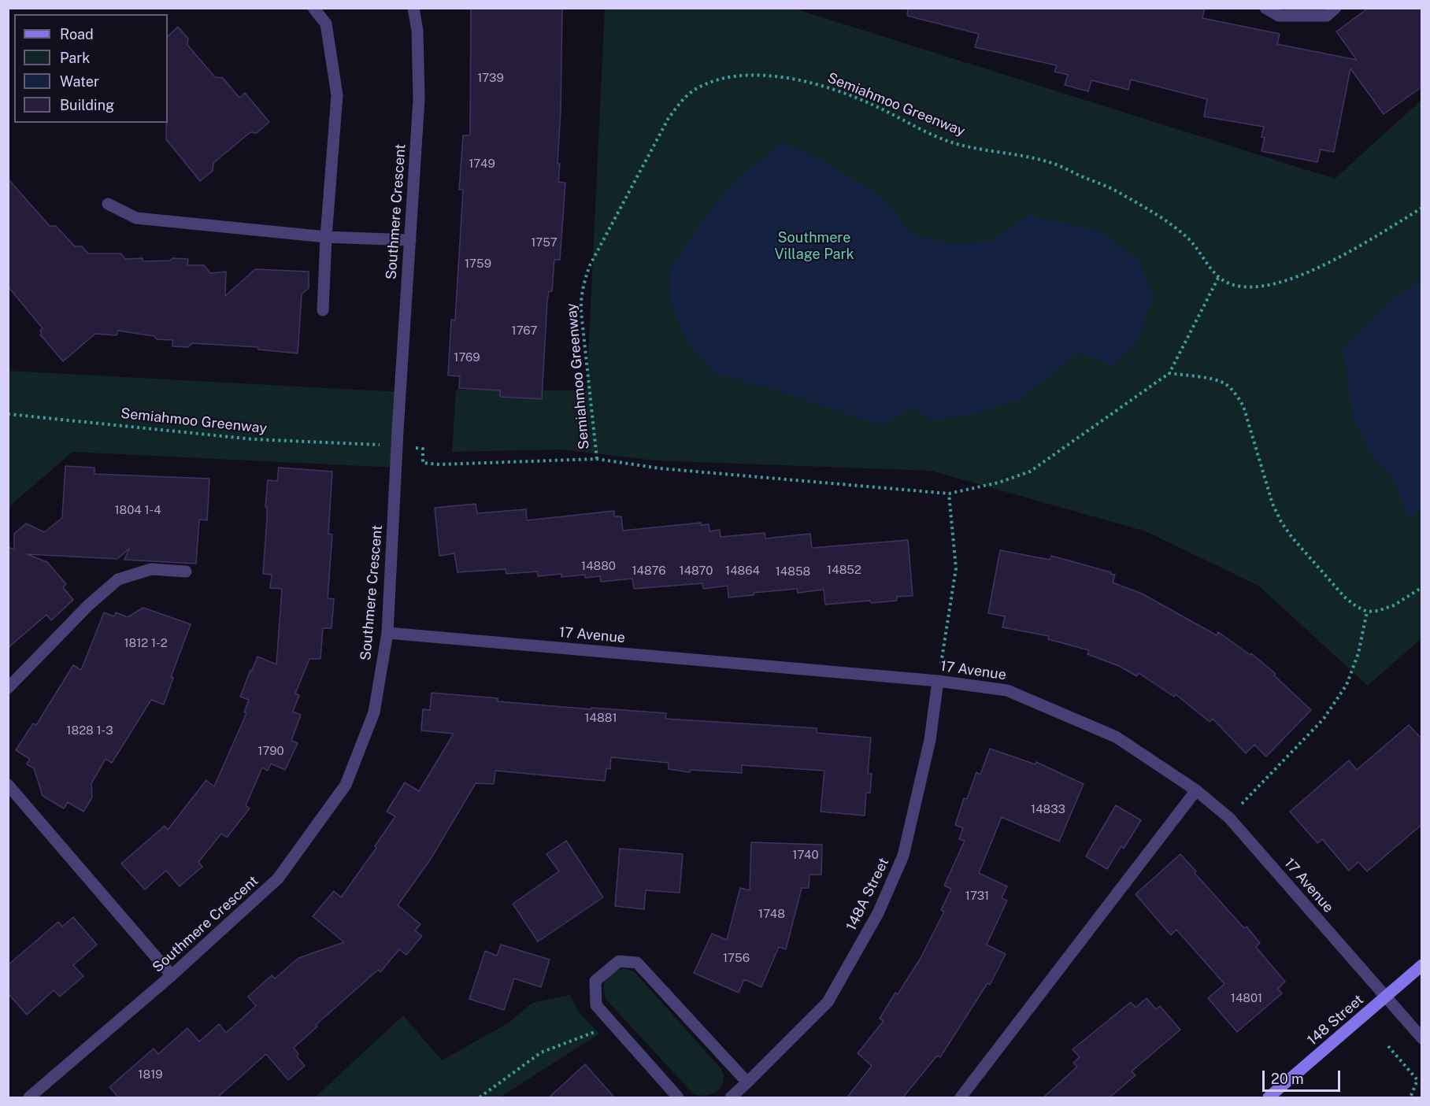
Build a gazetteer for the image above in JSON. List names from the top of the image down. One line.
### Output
{"streets":{"main road":["148 Street"],"street":["Southmere Crescent","17 Avenue","148A Street"],"path":["Semiahmoo Greenway"]},"crossings":[["Southmere Crescent","17 Avenue"],["17 Avenue","148A Street"],["17 Avenue","148 Street"]],"parks":["Southmere Village Park"],"house_numbers":["1739","1749","1757","1759","1767","1769","1804 1-4","14880","14852","14876","14870","14864","14858","1812 1-2","14881","1828 1-3","1790","14833","1740","1731","1748","1756","14801","1819"],"legend":["Road","Park","Water","Building"],"scale_bar":"20 m"}
